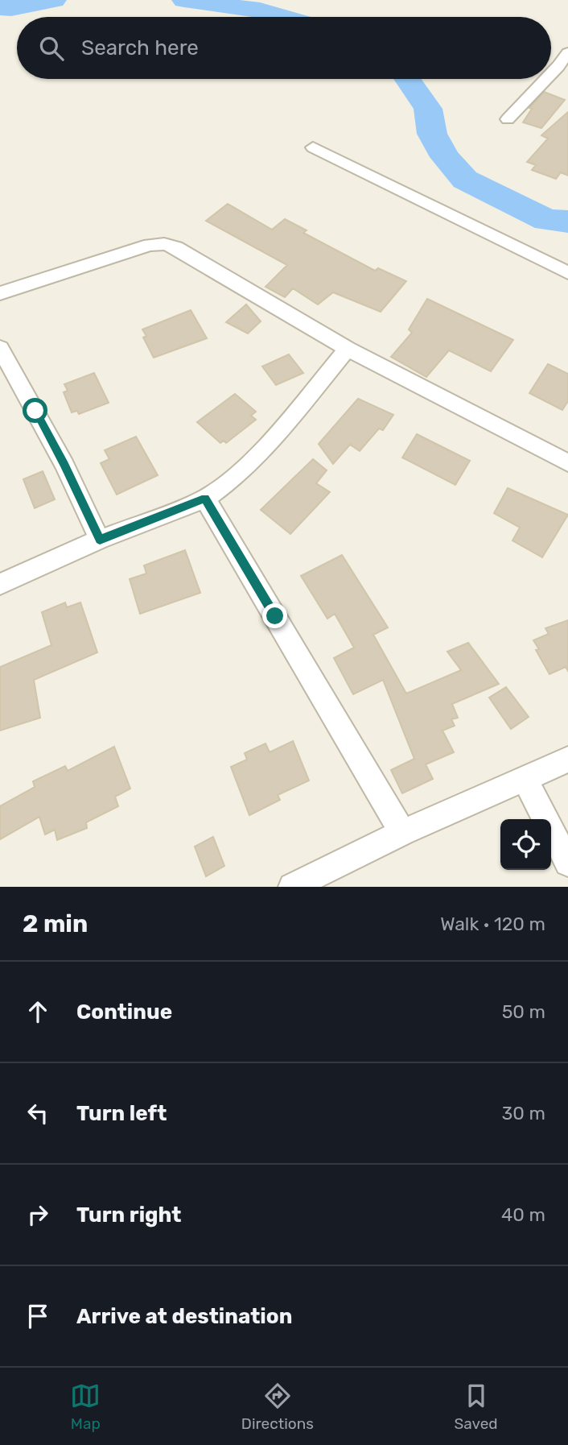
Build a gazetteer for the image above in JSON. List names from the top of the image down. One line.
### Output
{"page":{"search":"Search here","heading":["2 min","Walk · 120 m"],"list":[["Continue","50 m"],["Turn left","30 m"],["Turn right","40 m"],"Arrive at destination"],"nav":["Map","Directions","Saved"]}}
